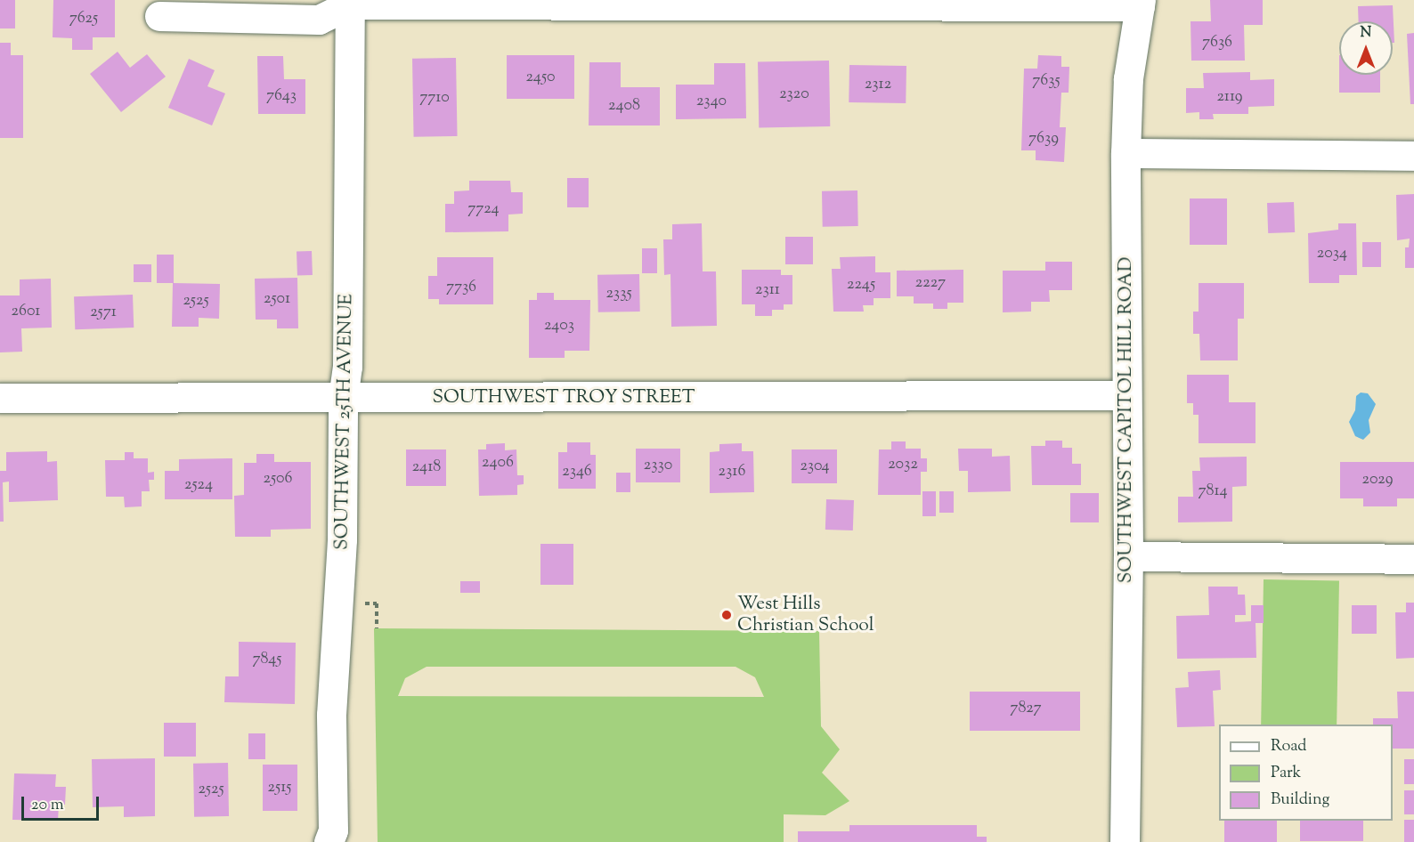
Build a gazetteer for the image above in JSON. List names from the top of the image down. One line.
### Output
{"streets":{"street":["SOUTHWEST TROY STREET","SOUTHWEST CAPITOL HILL ROAD","SOUTHWEST 25TH AVENUE"]},"crossings":[["SOUTHWEST TROY STREET","SOUTHWEST CAPITOL HILL ROAD"],["SOUTHWEST TROY STREET","SOUTHWEST 25TH AVENUE"]],"places":["West Hills Christian School"],"house_numbers":["7625","7636","2450","7635","2312","2320","7643","2119","7710","2340","2408","7639","7724","2034","2227","2245","7736","2311","2335","2501","2525","2601","2571","2403","2406","2032","2330","2304","2418","2346","2316","2506","2029","2524","7814","7845","7827","2515","2525"],"legend":["Road","Park","Building"],"scale_bar":"20 m","north":"top"}
